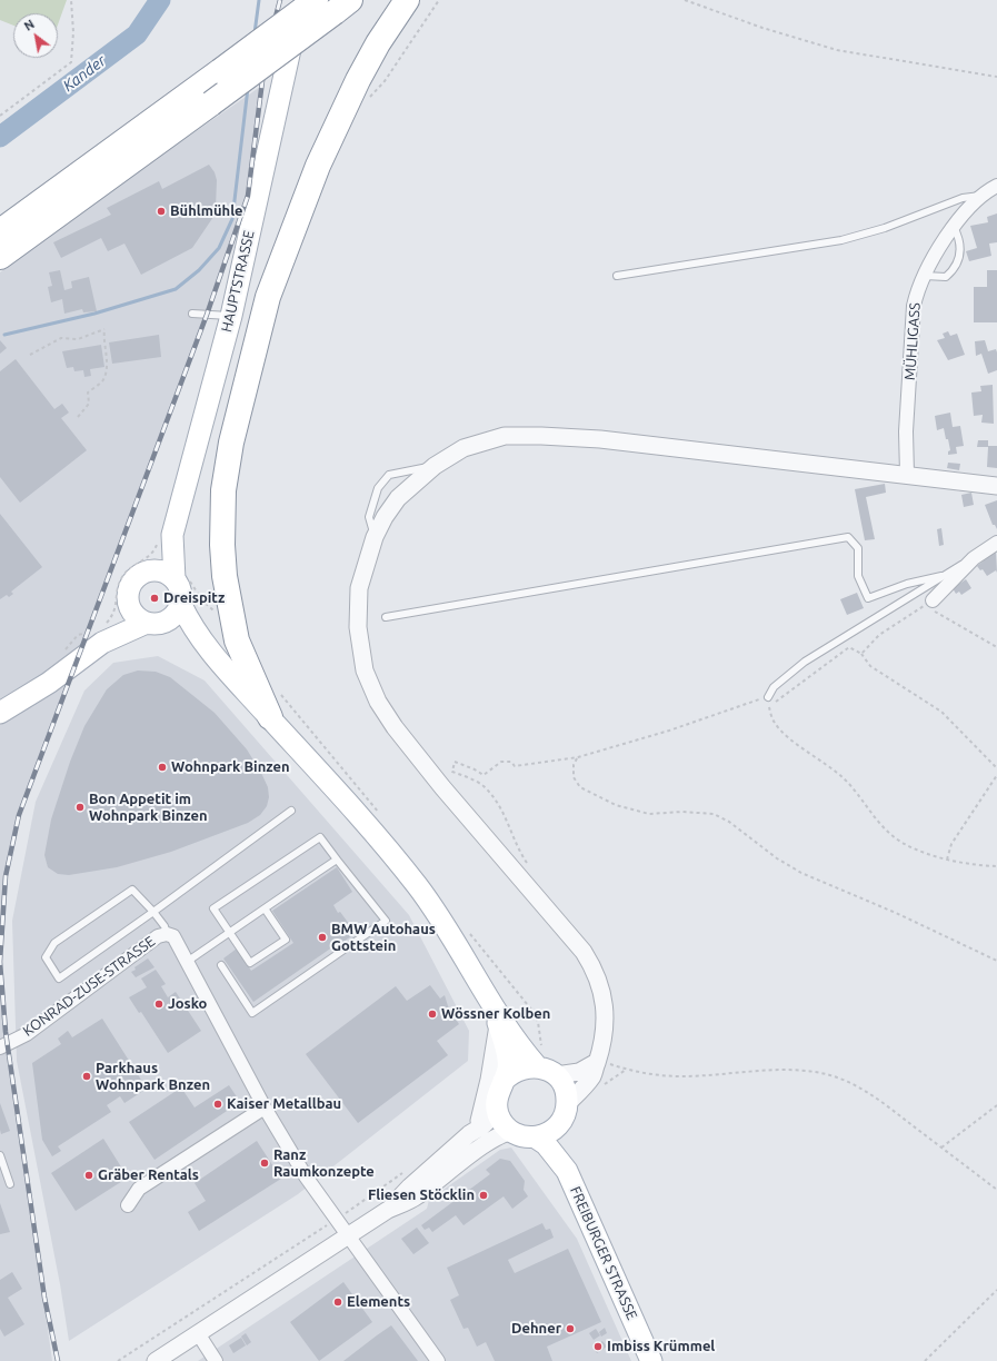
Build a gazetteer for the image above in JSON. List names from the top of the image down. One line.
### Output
{"streets":{"main road":["HAUPTSTRASSE","FREIBURGER STRASSE"],"street":["MÜHLIGASS","KONRAD-ZUSE-STRASSE"]},"water":["Kander"],"places":["Bühlmühle","Dreispitz","Wohnpark Binzen","Bon Appetit im Wohnpark Binzen","BMW Autohaus Gottstein","Josko","Wössner Kolben","Parkhaus Wohnpark Bnzen","Kaiser Metallbau","Ranz Raumkonzepte","Gräber Rentals","Fliesen Stöcklin","Elements","Dehner","Imbiss Krümmel"],"north":"top left"}
